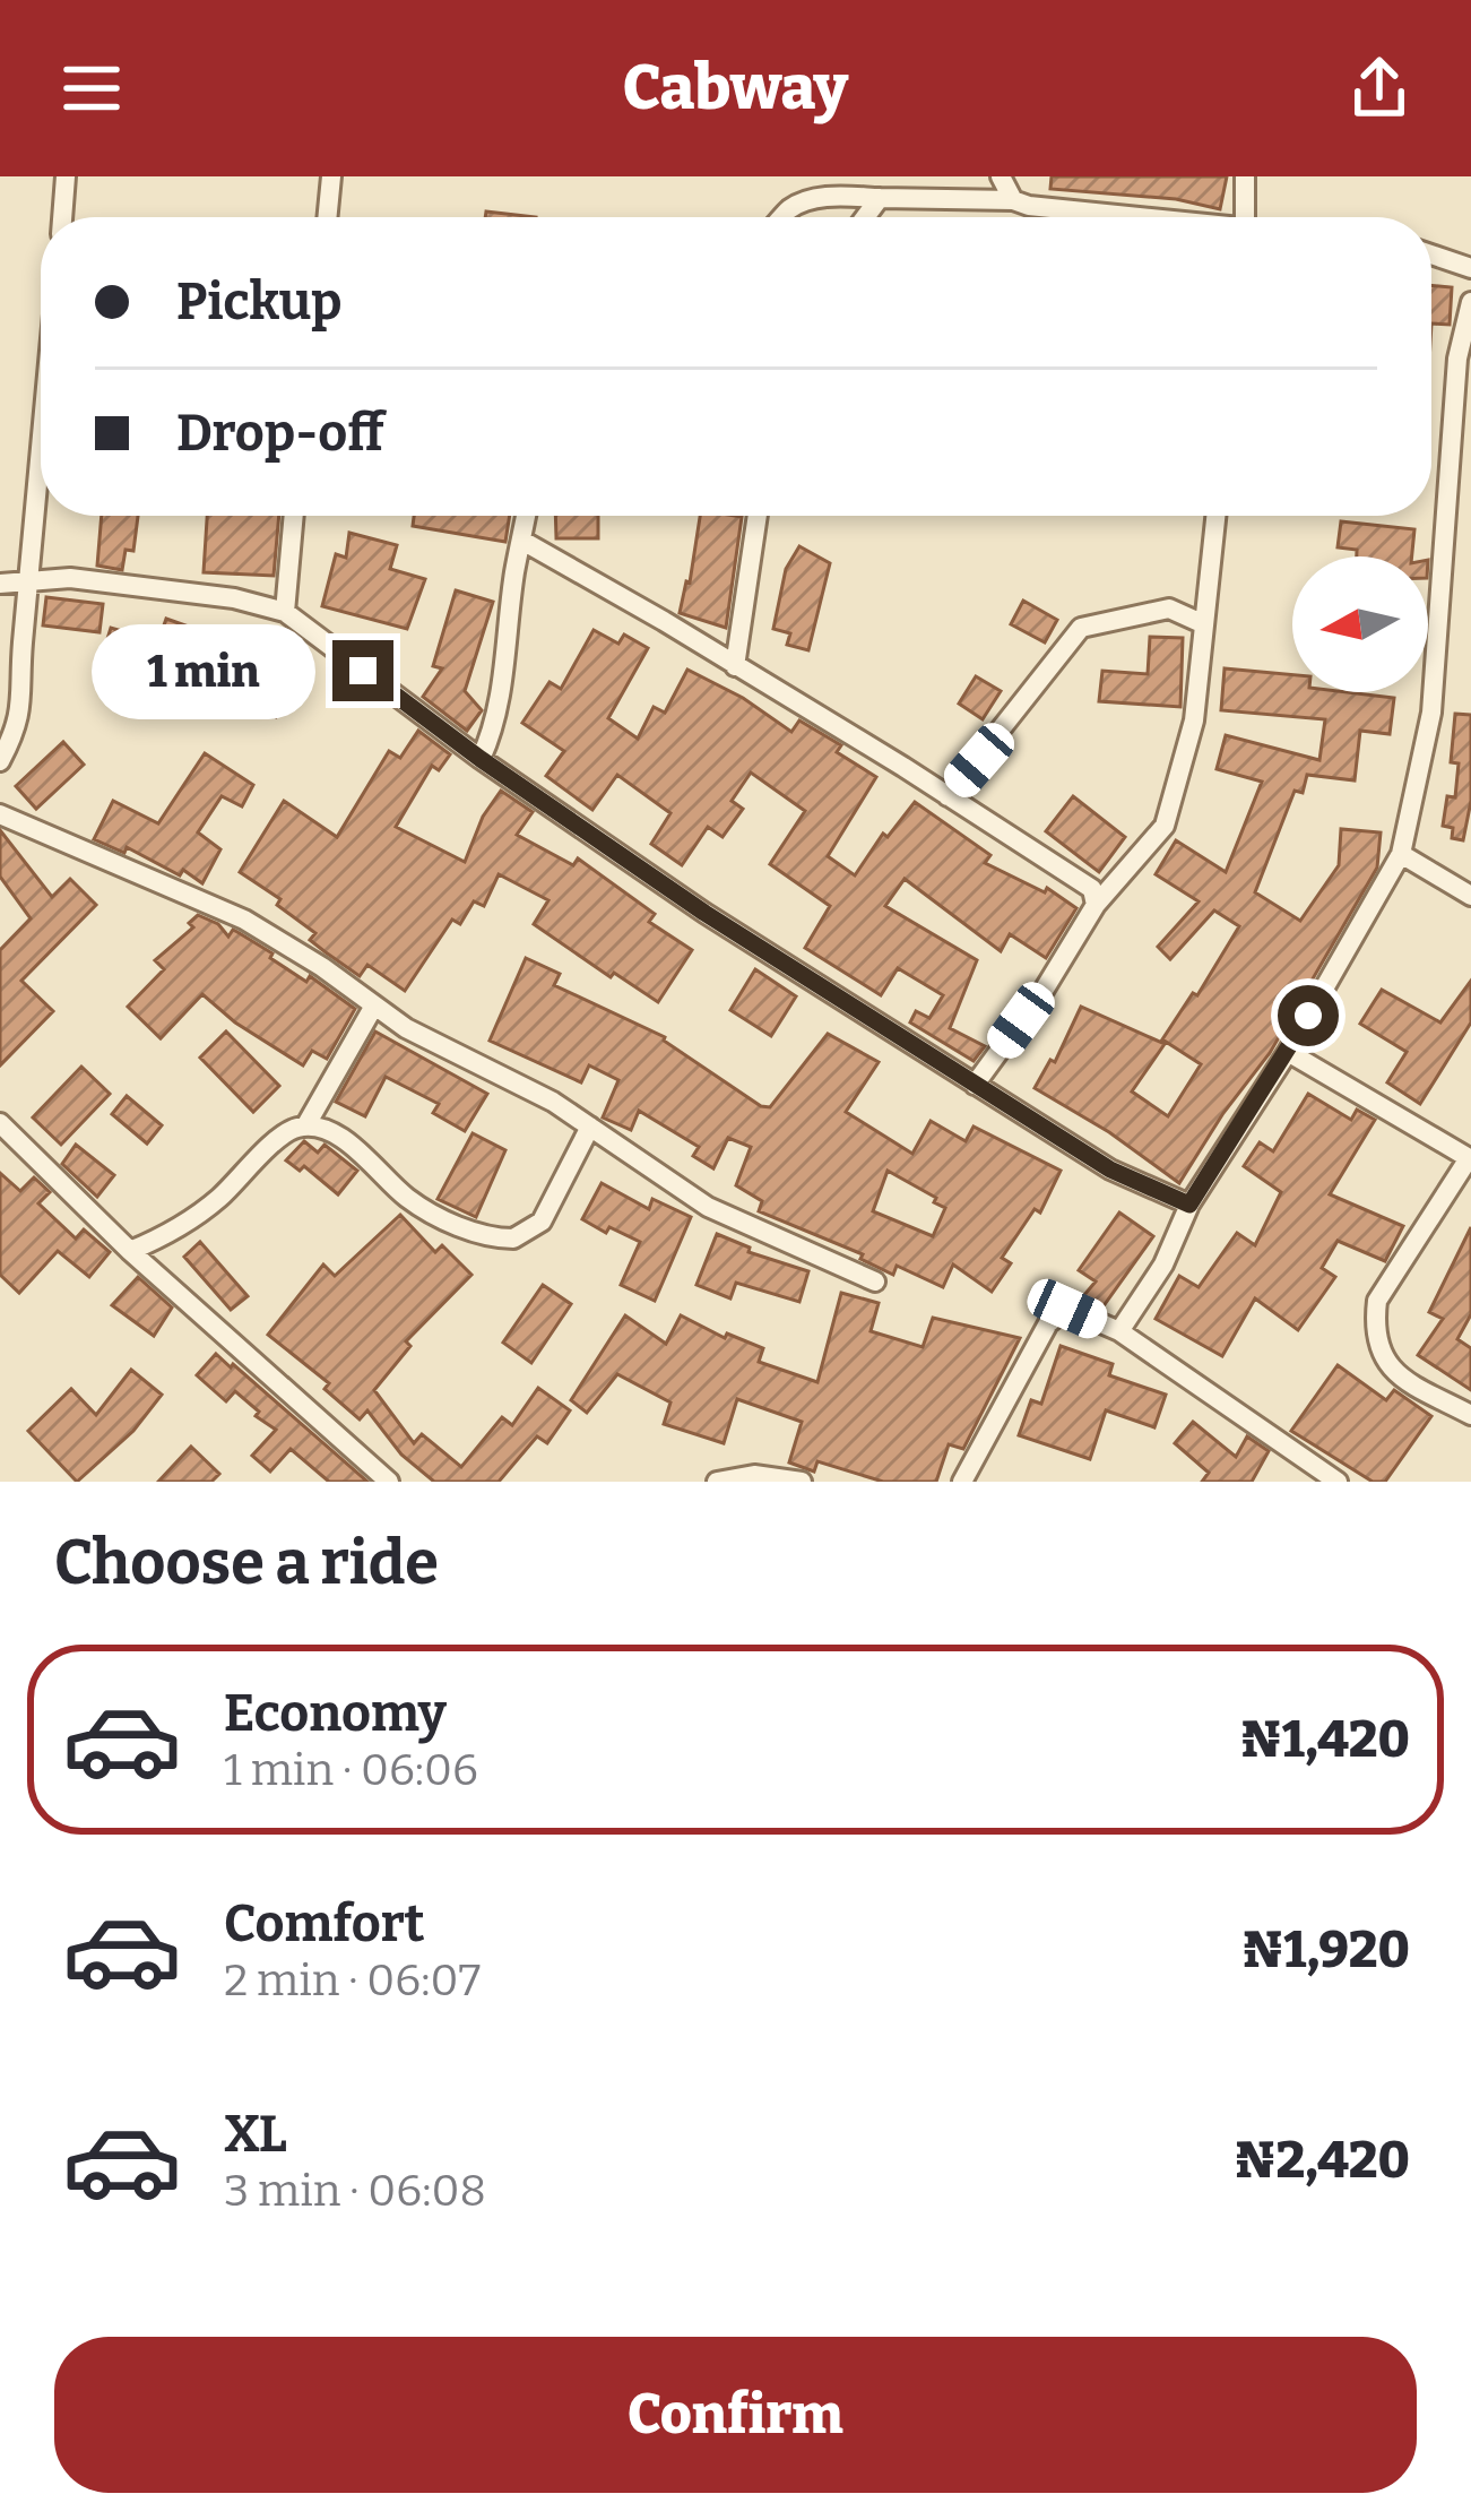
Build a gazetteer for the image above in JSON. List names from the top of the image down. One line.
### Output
{"north":"left","page":{"header":"Cabway","banner":["Pickup","Drop-off"],"bubble":"1 min","heading":"Choose a ride","list":[{"name":"Economy","note":"1 min · 06:06","value":"₦1,420"},{"name":"Comfort","note":"2 min · 06:07","value":"₦1,920"},{"name":"XL","note":"3 min · 06:08","value":"₦2,420"}],"buttons":"Confirm"}}
